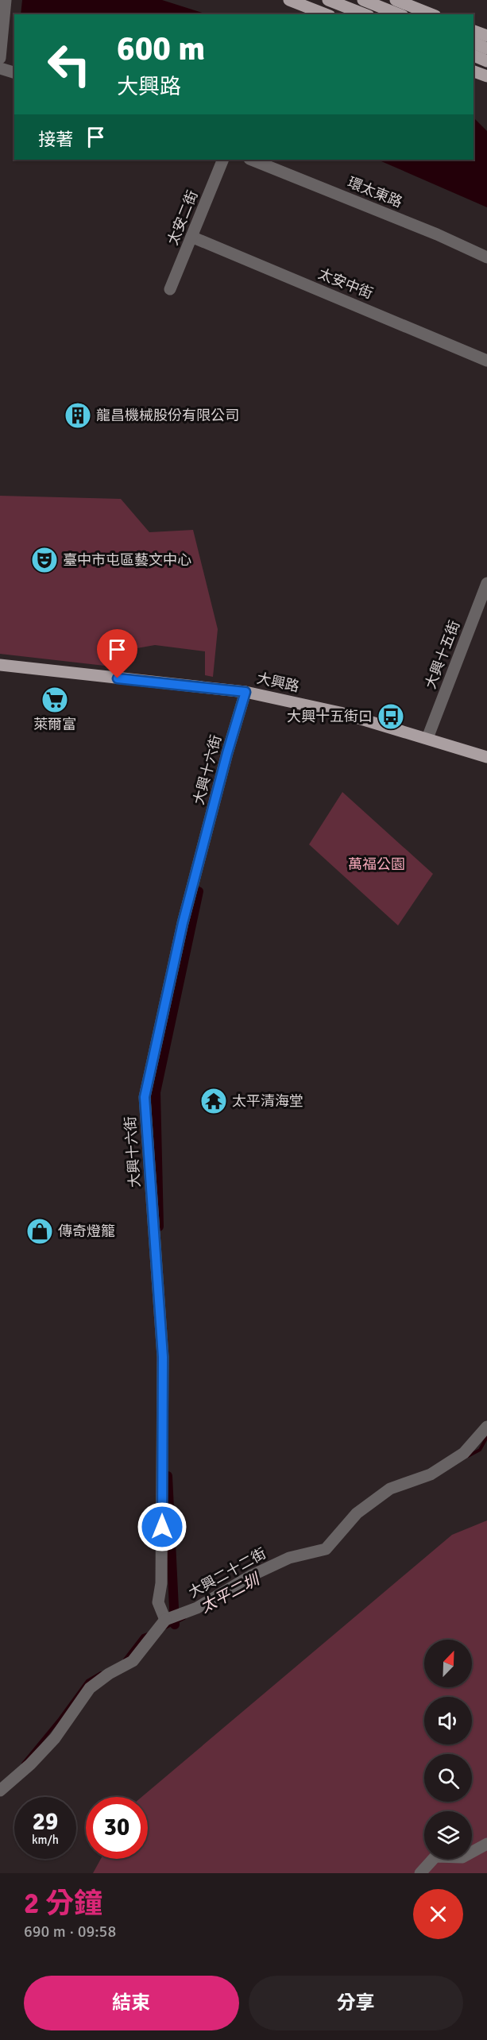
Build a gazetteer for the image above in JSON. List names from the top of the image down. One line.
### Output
{"streets":{"main road":["大興路"],"street":["環太東路","太安二街","太安中街","大興十五街","大興十六街","大興二十二街"]},"crossings":[["太安二街","太安中街"],["大興十五街","大興路"],["大興路","大興十六街"],["大興十六街","大興二十二街"]],"water":["太平二圳"],"parks":["萬福公園"],"places":{"building":["龍昌機械股份有限公司"],"theatre":["臺中市屯區藝文中心"],"supermarket":["萊爾富"],"bus stop":["大興十五街口"],"temple":["太平清海堂"],"shop":["傳奇燈籠"]},"north":"top right","page":{"turn":["600 m","大興路"],"then":"接著","speed":"29 km/h","limit":"30","heading":["2 分鐘","690 m · 09:58"],"buttons":["結束","分享"]}}
